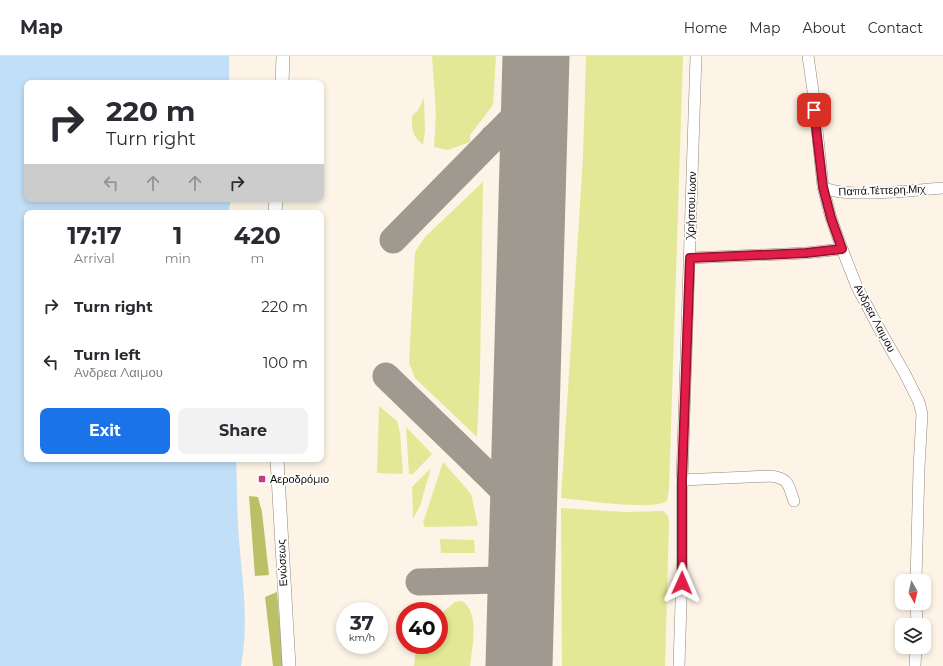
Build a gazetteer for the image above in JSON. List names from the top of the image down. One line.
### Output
{"streets":{"main road":["Ενώσεως"],"street":["Παπά.Τέττερη.Μιχ","Χρήστου.Ιωαν","Ανδρεα Λαιμου"]},"crossings":[["Παπά.Τέττερη.Μιχ","Ανδρεα Λαιμου"]],"places":{"transit":["Αεροδρόμιο"]},"north":"bottom","page":{"header":"Map","nav":["Home","Map","About","Contact"],"turn":["220 m","Turn right"],"eta":["17:17","Arrival","1","min","420","m"],"list":[{"name":"Turn right","value":"220 m"},{"name":"Turn left","note":"Ανδρεα Λαιμου","value":"100 m"}],"buttons":["Exit","Share"],"speed":"37 km/h","limit":"40"}}
